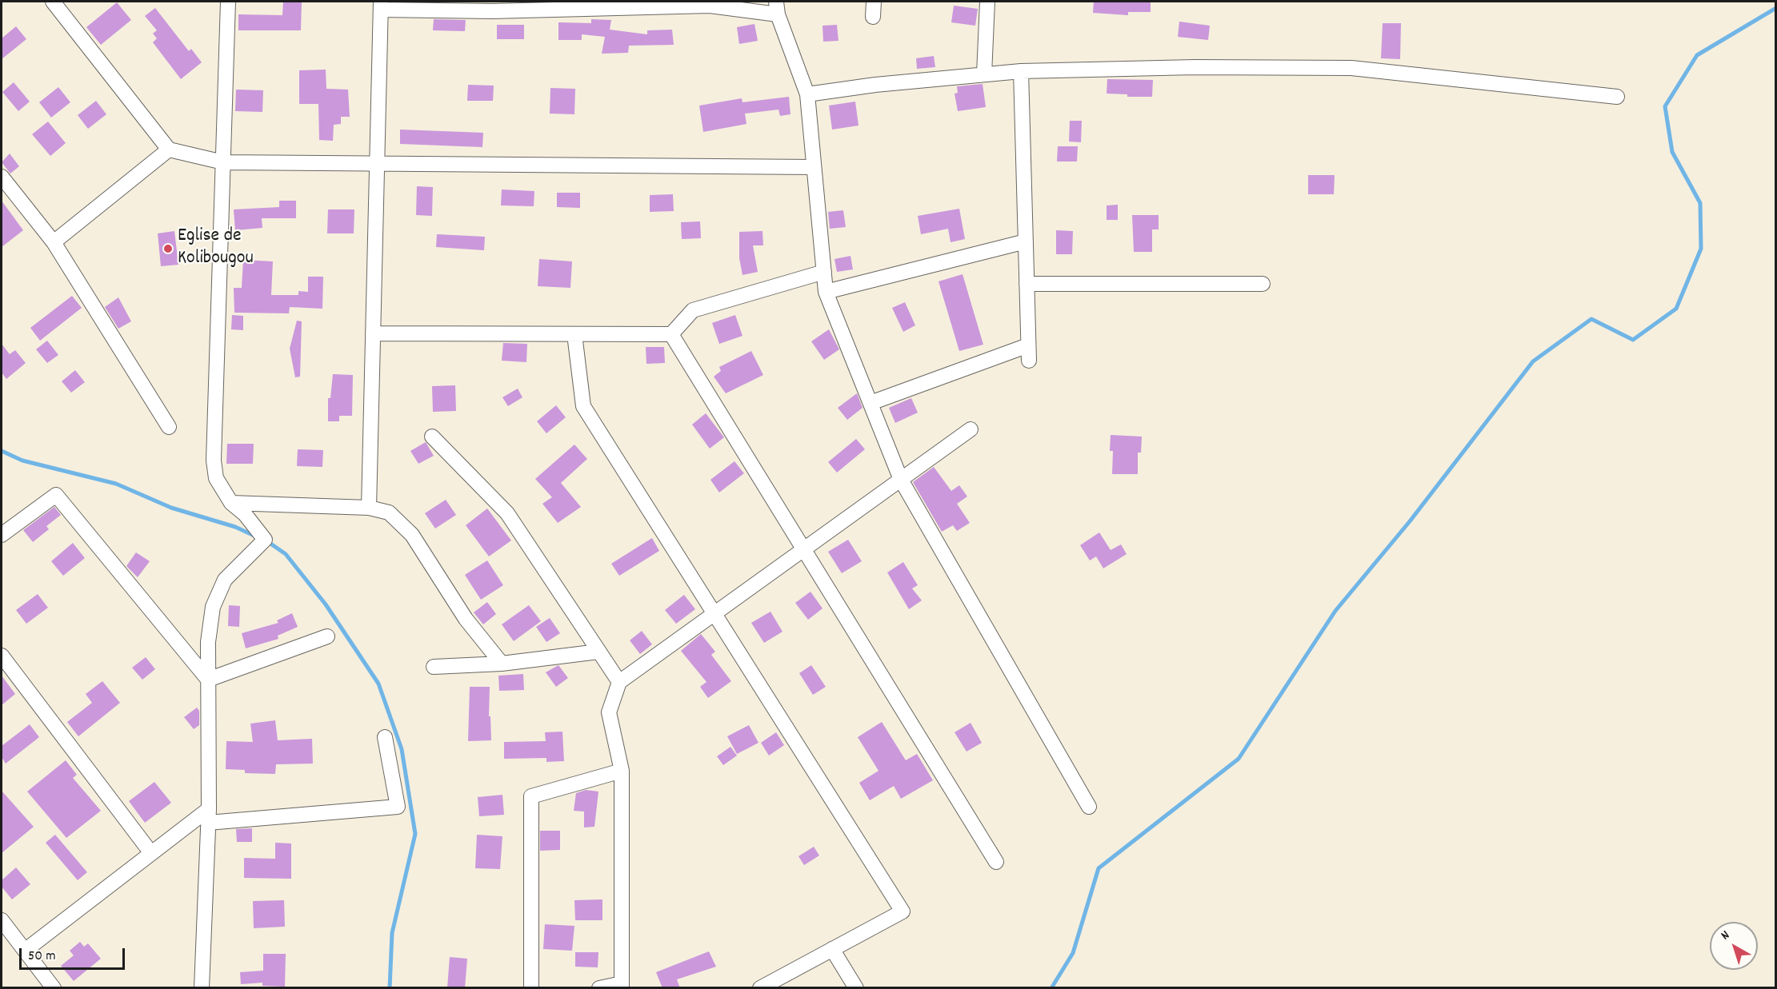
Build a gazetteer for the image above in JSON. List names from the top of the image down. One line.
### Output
{"places":["Eglise de Kolibougou"],"scale_bar":"50 m","north":"top left"}
